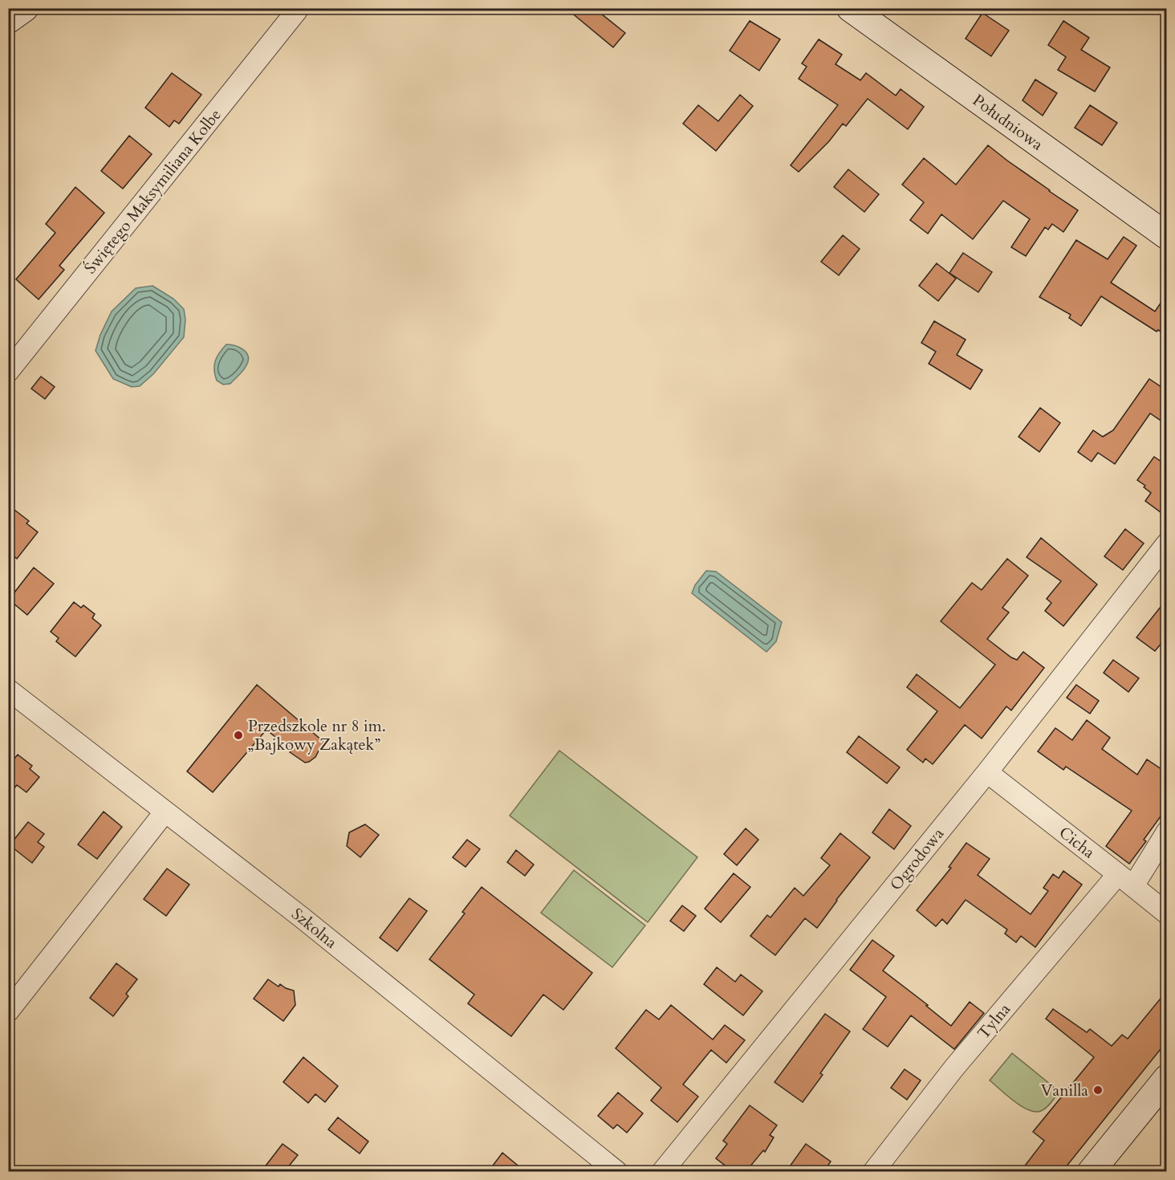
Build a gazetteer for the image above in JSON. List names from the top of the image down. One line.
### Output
{"streets":{"street":["Południowa","Świętego Maksymiliana Kolbe","Cicha","Ogrodowa","Szkolna","Tylna"]},"crossings":[["Cicha","Ogrodowa"],["Cicha","Tylna"]],"places":["Przedszkole nr 8 im. „Bajkowy Zakątek”","Vanilla"]}
